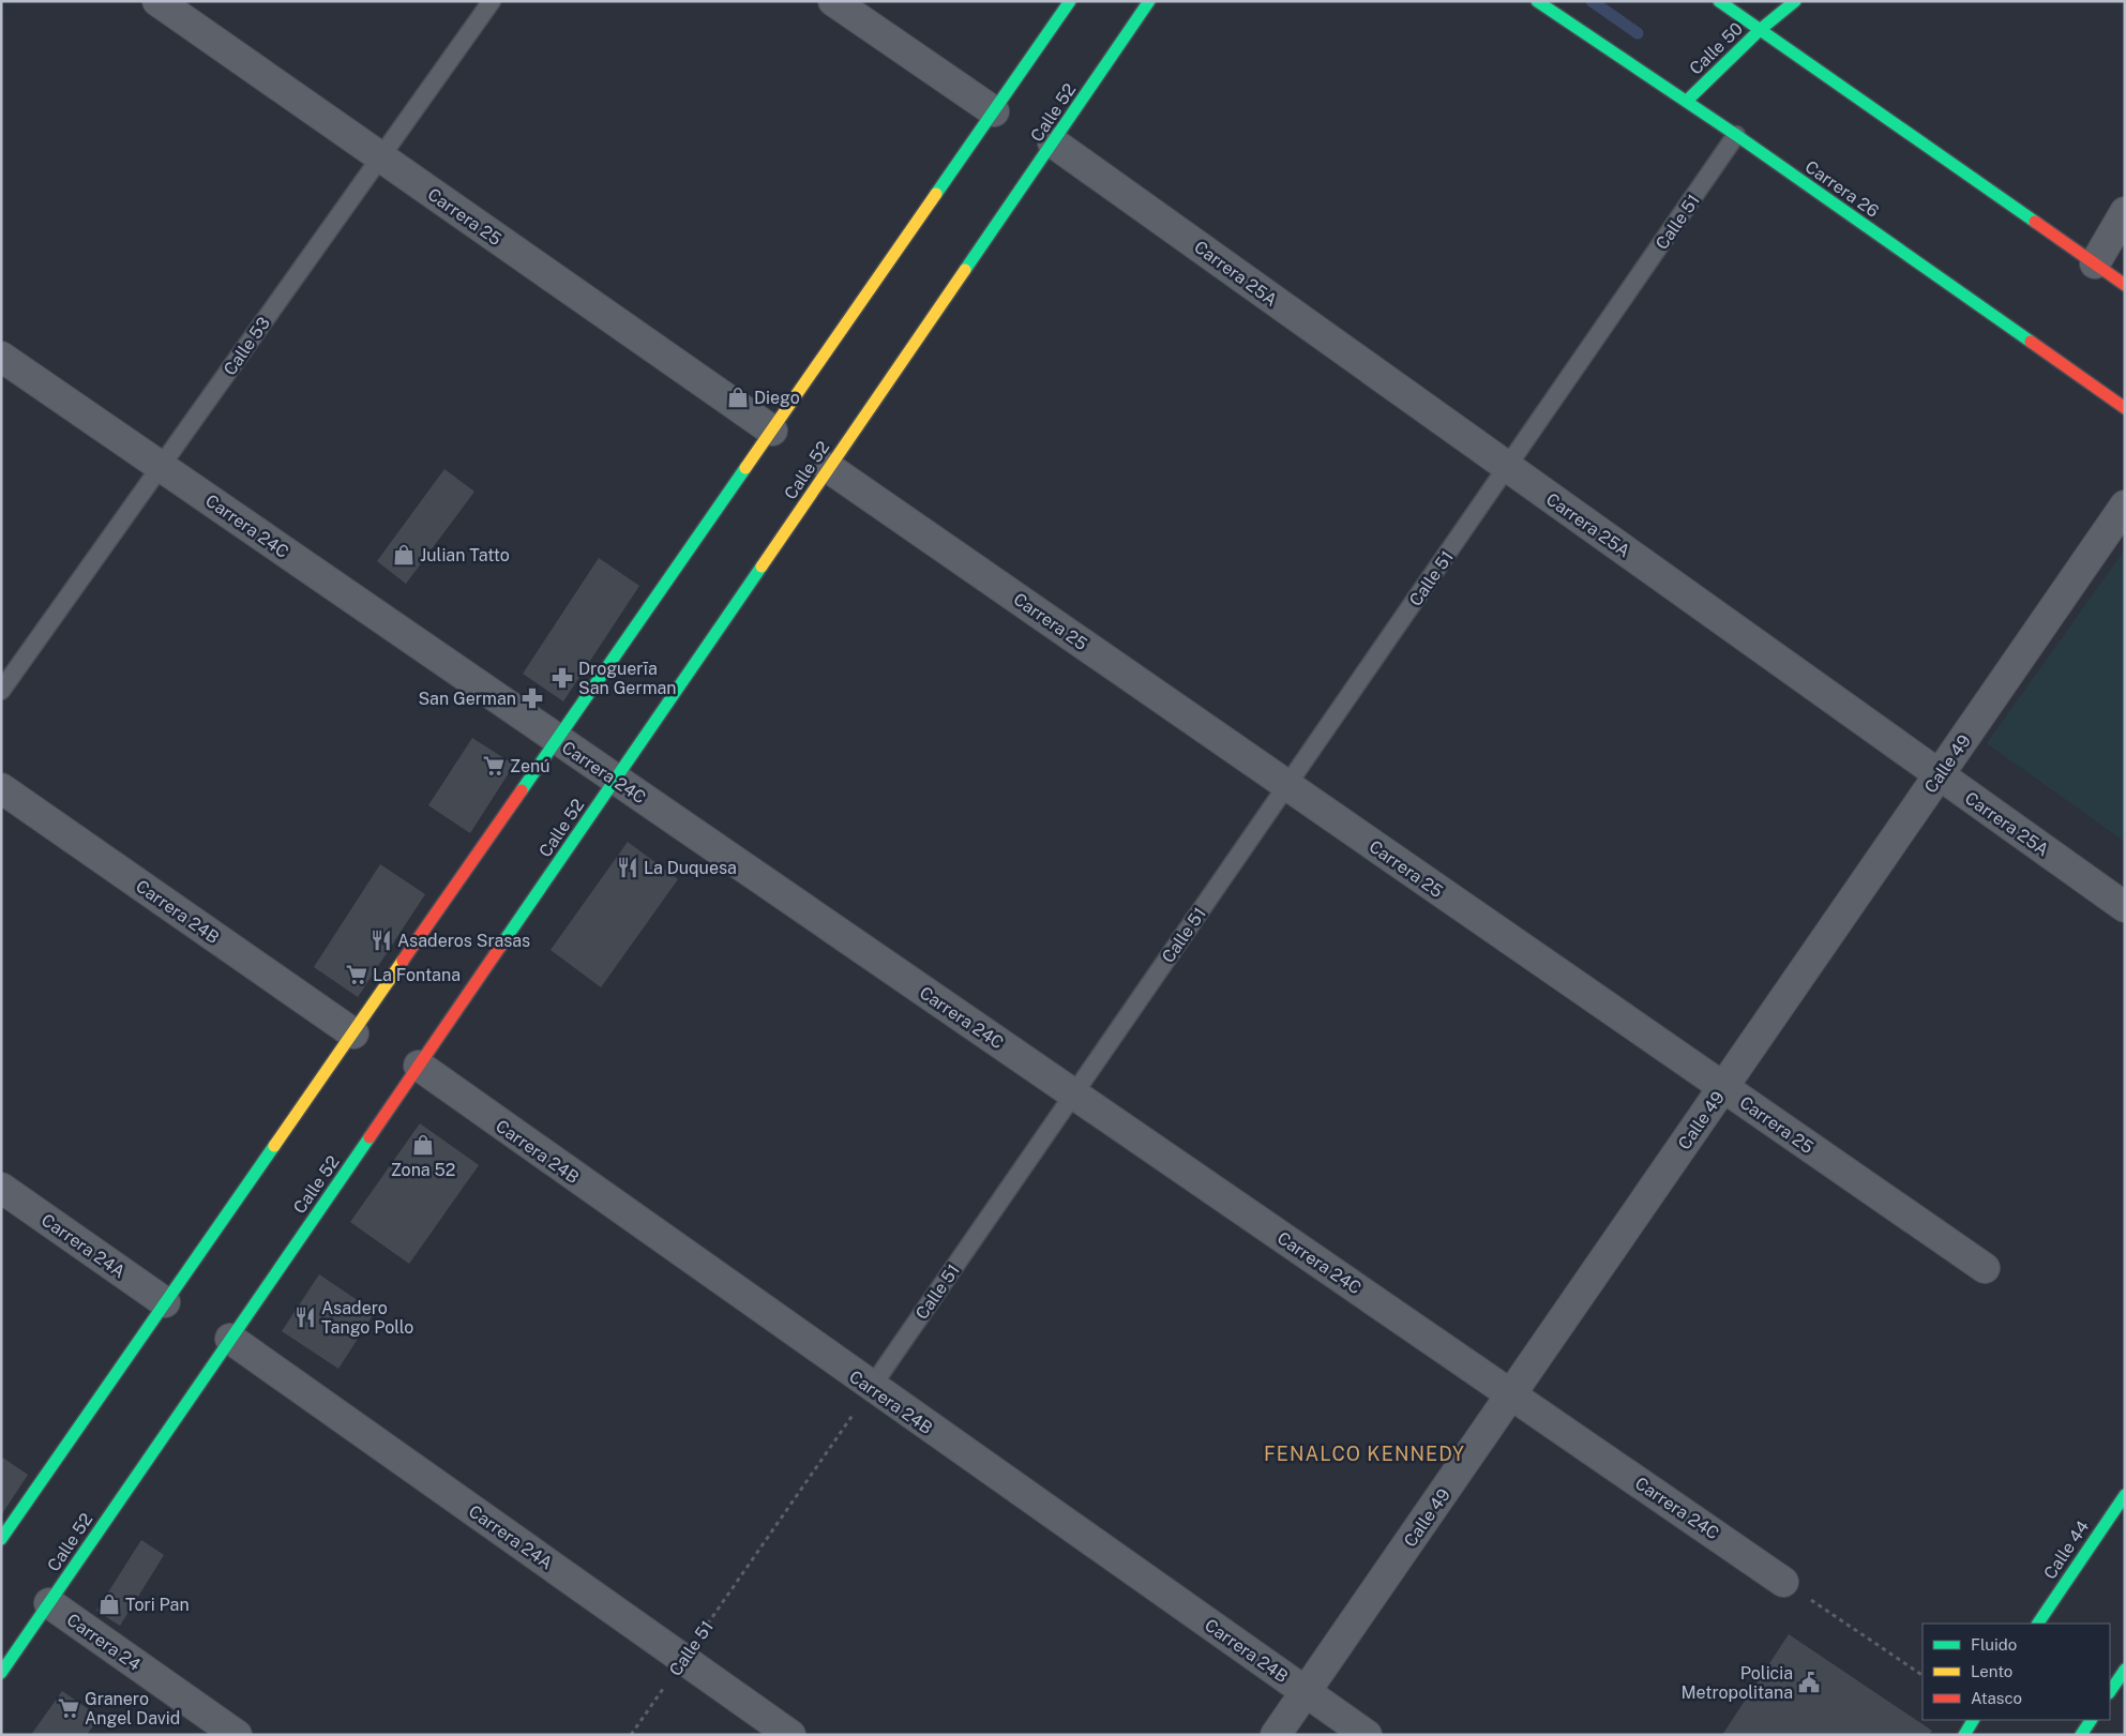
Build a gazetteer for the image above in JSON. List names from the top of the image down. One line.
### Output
{"streets":{"street":["Calle 50","Calle 52","Carrera 26","Carrera 25","Carrera 25A","Carrera 24C","Calle 49","Carrera 24B","Carrera 24A","Calle 44","Carrera 24"],"lane":["Calle 51","Calle 53"]},"crossings":[["Calle 50","Carrera 26"],["Calle 52","Carrera 25"],["Calle 52","Carrera 25A"],["Calle 52","Carrera 24C"],["Calle 52","Carrera 24B"],["Calle 52","Carrera 24A"],["Calle 52","Carrera 24"],["Carrera 26","Calle 51"],["Carrera 25","Calle 51"],["Carrera 25","Calle 53"],["Carrera 25","Calle 49"],["Calle 51","Carrera 25A"],["Calle 51","Carrera 24C"],["Calle 51","Carrera 24B"],["Calle 51","Carrera 24A"],["Carrera 25A","Calle 49"],["Calle 53","Carrera 24C"],["Carrera 24C","Calle 49"],["Calle 49","Carrera 24B"]],"districts":["FENALCO KENNEDY"],"places":{"shop":["Diego","Julian Tatto","Zona 52","Tori Pan"],"pharmacy":["Droguerīa San German","San German"],"supermarket":["Zenú","La Fontana","Granero Angel David"],"restaurant":["La Duquesa","Asaderos Srasas","Asadero Tango Pollo"],"public building":["Policia Metropolitana"]},"legend":["Fluido","Lento","Atasco"]}
